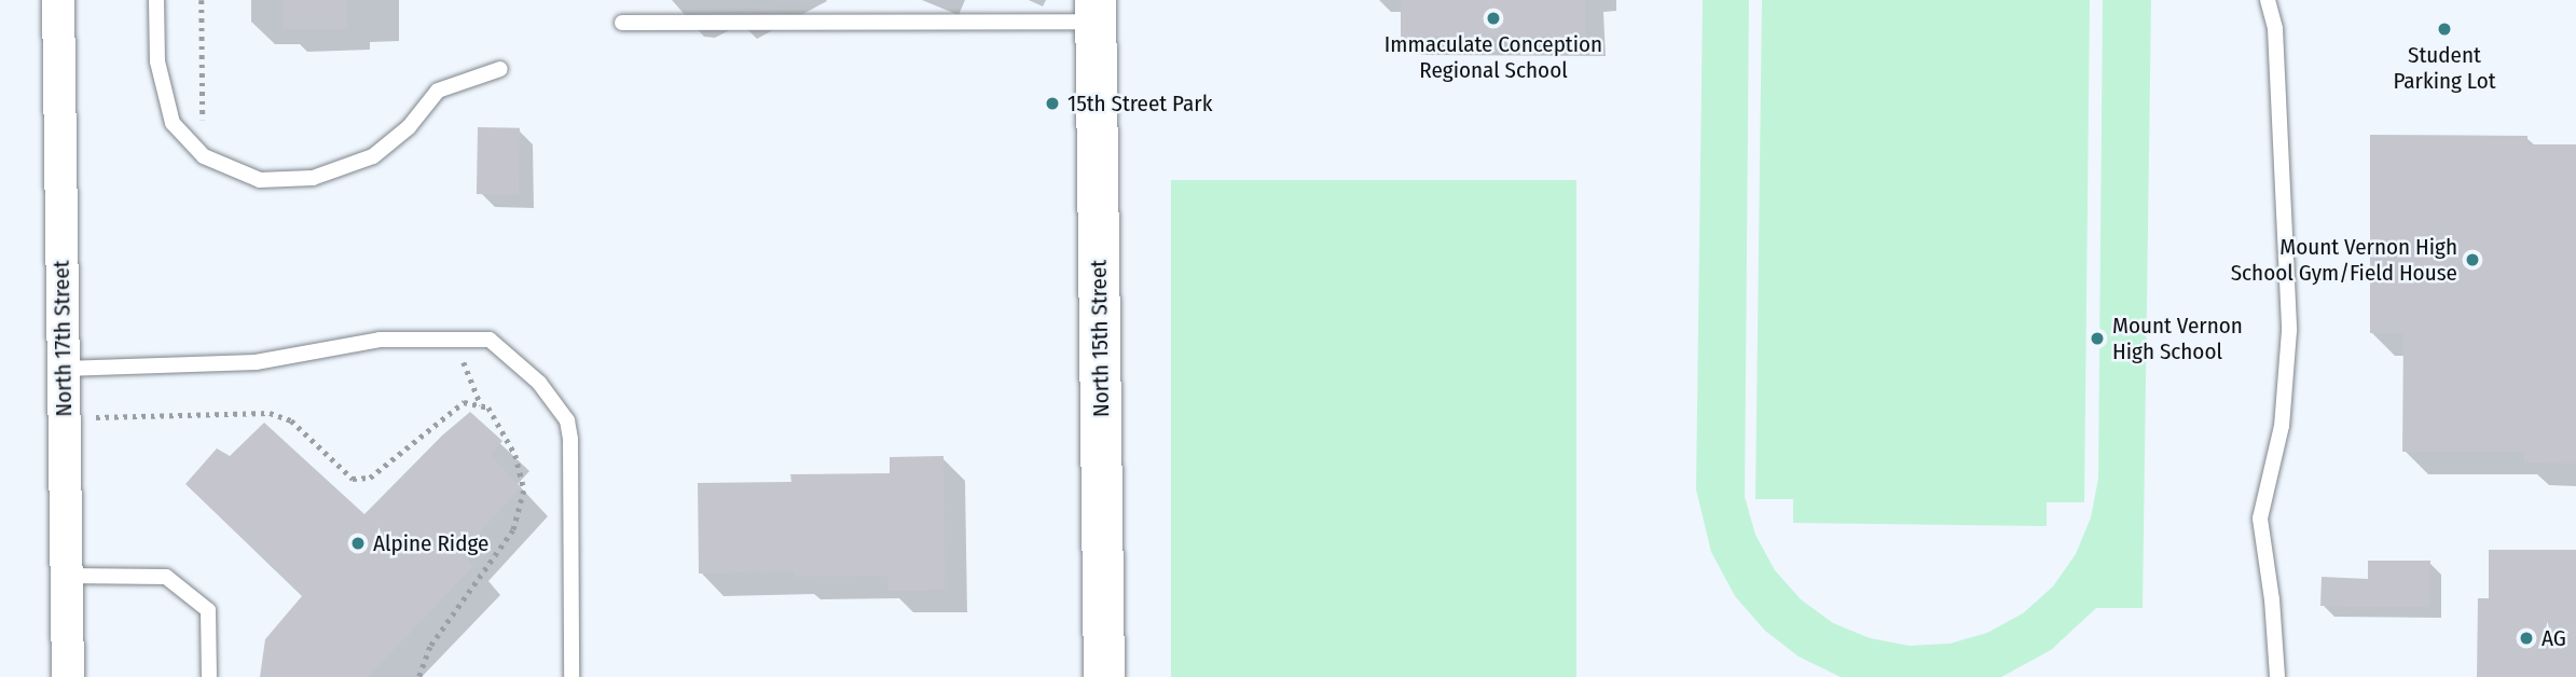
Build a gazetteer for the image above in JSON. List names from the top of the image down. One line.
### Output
{"streets":{"street":["North 17th Street","North 15th Street"]},"places":["Immaculate Conception Regional School","Student Parking Lot","15th Street Park","Mount Vernon High School Gym/Field House","Mount Vernon High School","Alpine Ridge","AG"]}
